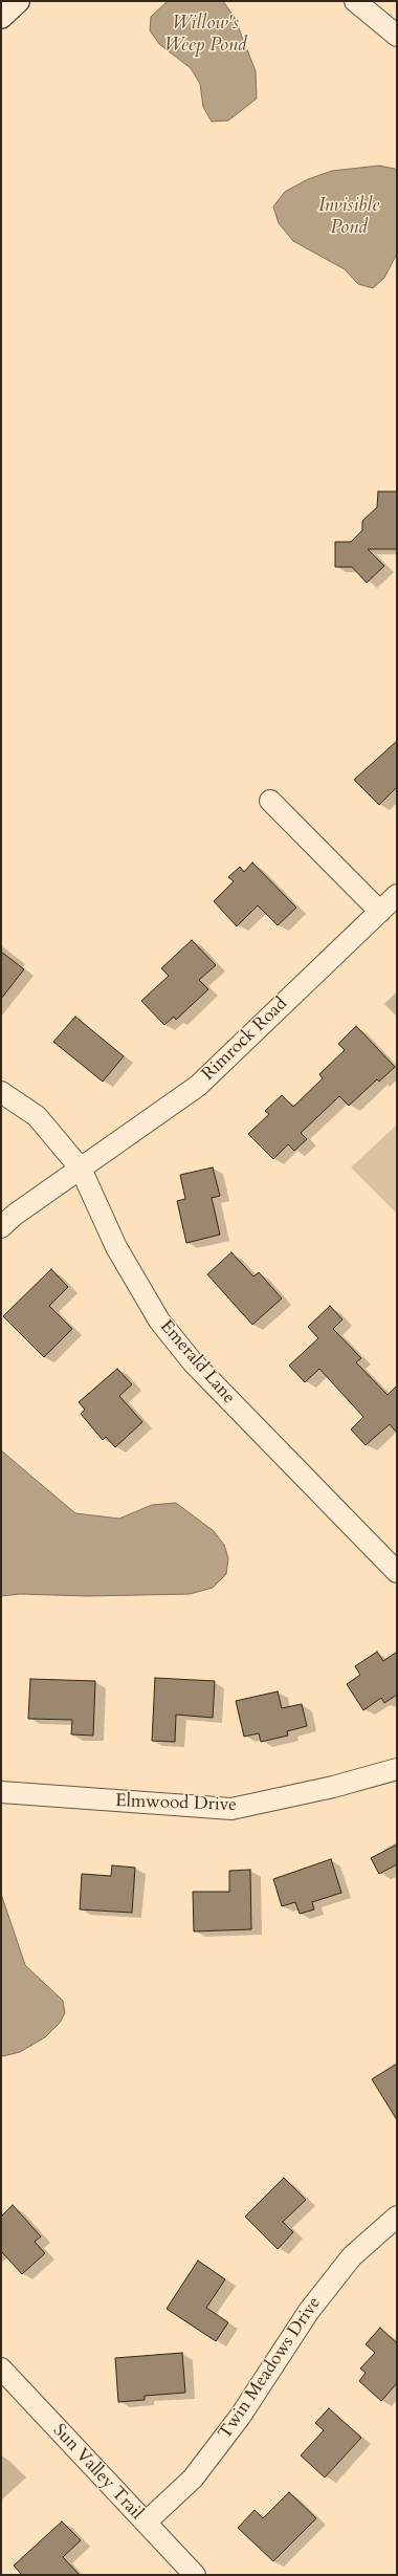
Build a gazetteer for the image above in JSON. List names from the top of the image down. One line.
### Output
{"streets":{"street":["Rimrock Road","Emerald Lane","Elmwood Drive","Twin Meadows Drive","Sun Valley Trail"]},"crossings":[["Rimrock Road","Emerald Lane"],["Twin Meadows Drive","Sun Valley Trail"]],"water":["Willow's Weep Pond","Invisible Pond"]}
